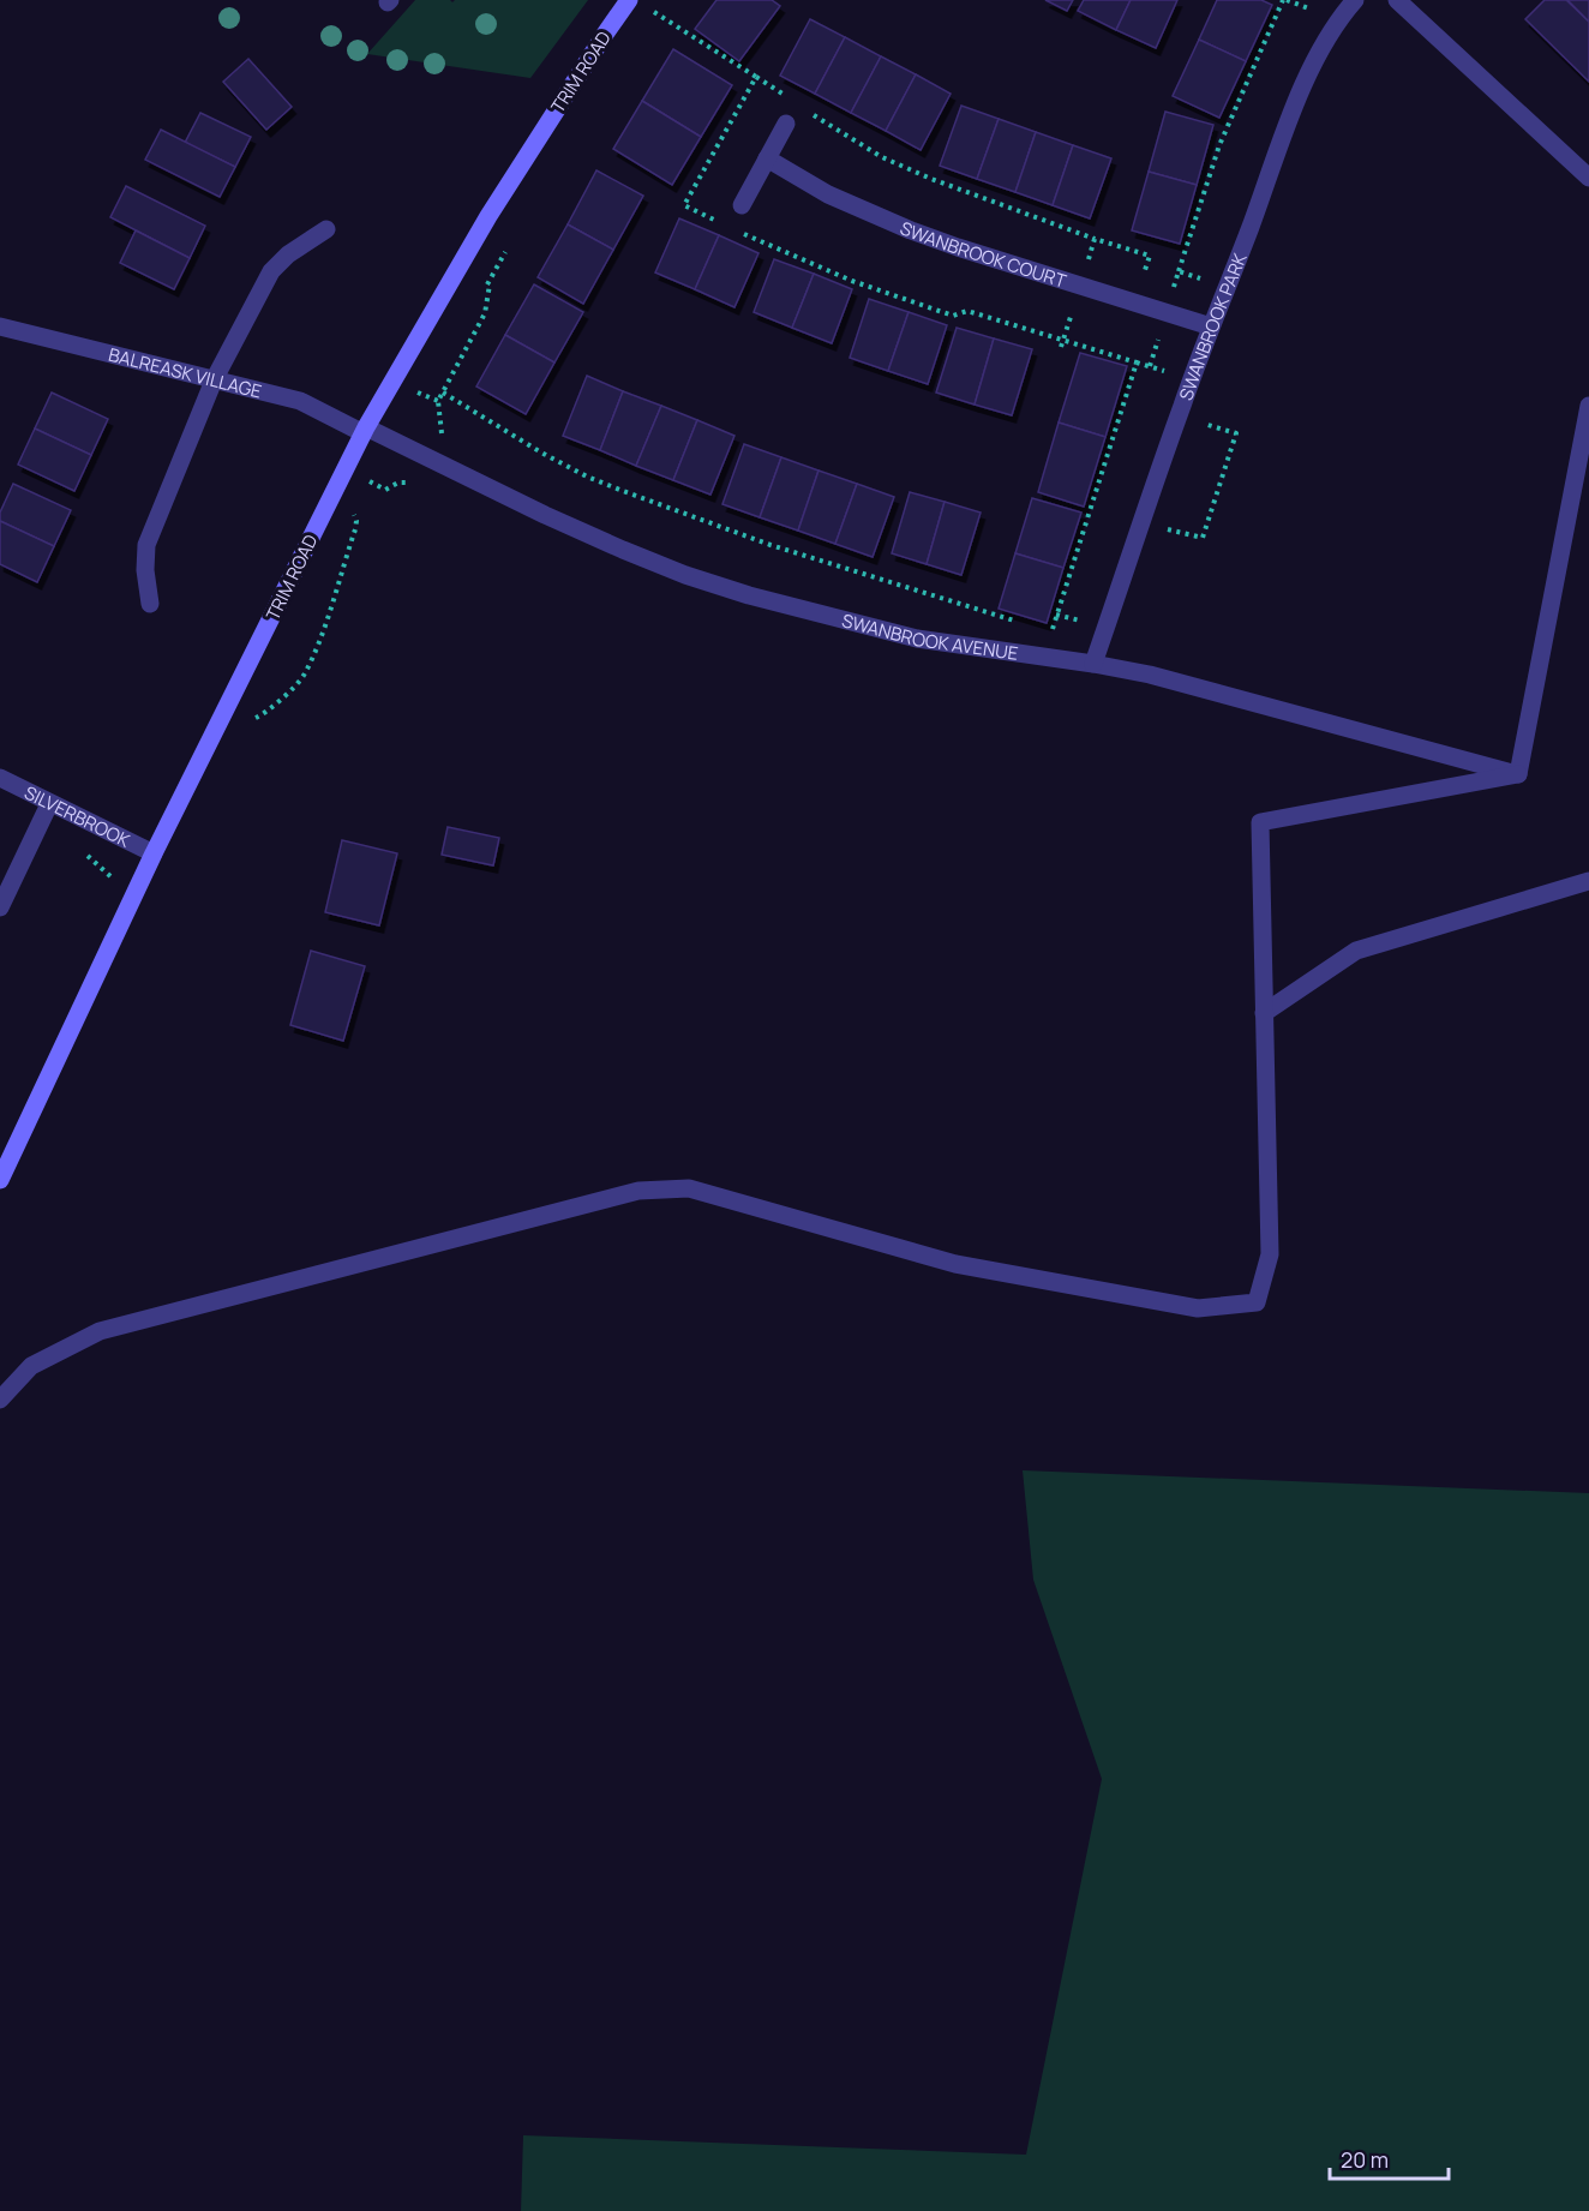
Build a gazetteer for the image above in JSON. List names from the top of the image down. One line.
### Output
{"streets":{"main road":["TRIM ROAD"],"street":["SWANBROOK COURT","SWANBROOK PARK","BALREASK VILLAGE","SWANBROOK AVENUE","SILVERBROOK"]},"crossings":[["TRIM ROAD","BALREASK VILLAGE"],["TRIM ROAD","SWANBROOK AVENUE"],["TRIM ROAD","SILVERBROOK"],["SWANBROOK COURT","SWANBROOK PARK"],["SWANBROOK PARK","SWANBROOK AVENUE"],["BALREASK VILLAGE","SWANBROOK AVENUE"]],"scale_bar":"20 m"}
